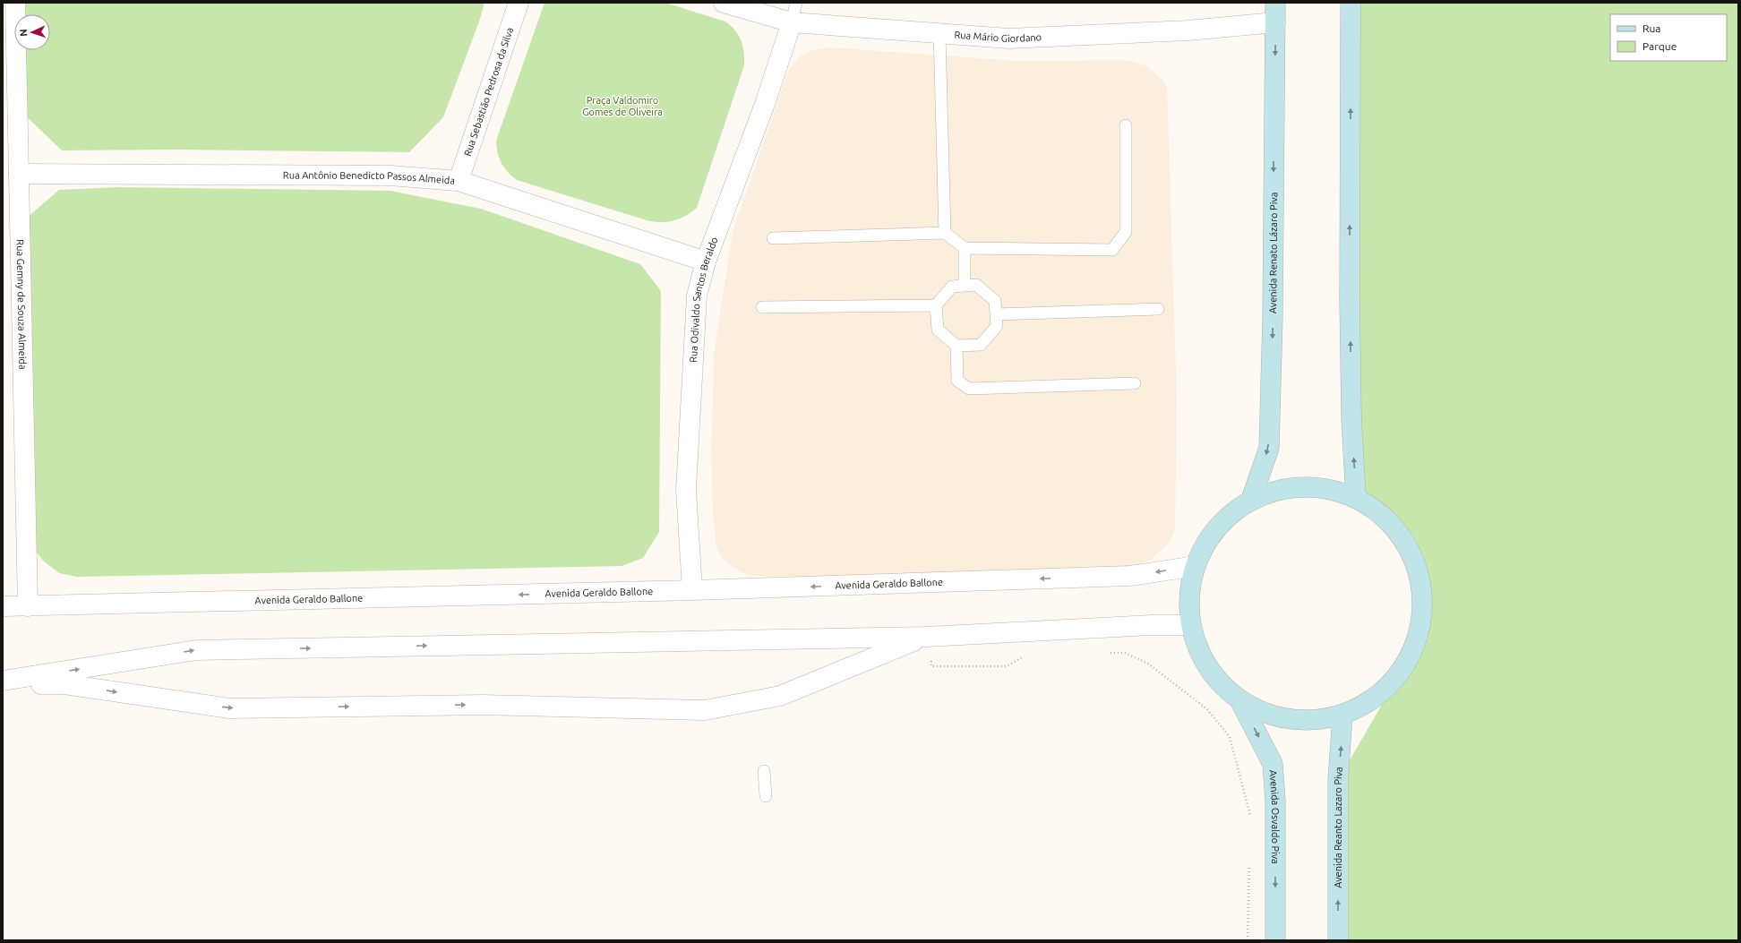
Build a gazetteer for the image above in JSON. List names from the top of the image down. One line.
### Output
{"streets":{"main road":["Avenida Renato Lázaro Piva","Avenida Osvaldo Piva","Avenida Reanto Lazaro Piva"],"street":["Rua Mário Giordano","Rua Sebastião Pedrosa da Silva","Rua Antônio Benedicto Passos Almeida","Rua Odivaldo Santos Beraldo","Rua Gemny de Souza Almeida","Avenida Geraldo Ballone"]},"crossings":[["Rua Mário Giordano","Avenida Renato Lázaro Piva"],["Rua Mário Giordano","Rua Odivaldo Santos Beraldo"],["Rua Sebastião Pedrosa da Silva","Rua Antônio Benedicto Passos Almeida"],["Rua Antônio Benedicto Passos Almeida","Rua Odivaldo Santos Beraldo"],["Rua Antônio Benedicto Passos Almeida","Rua Gemny de Souza Almeida"],["Rua Odivaldo Santos Beraldo","Avenida Geraldo Ballone"],["Rua Gemny de Souza Almeida","Avenida Geraldo Ballone"]],"one_way":["Avenida Osvaldo Piva","Avenida Reanto Lazaro Piva"],"parks":["Praça Valdomiro Gomes de Oliveira"],"legend":["Rua","Parque"],"north":"left"}
